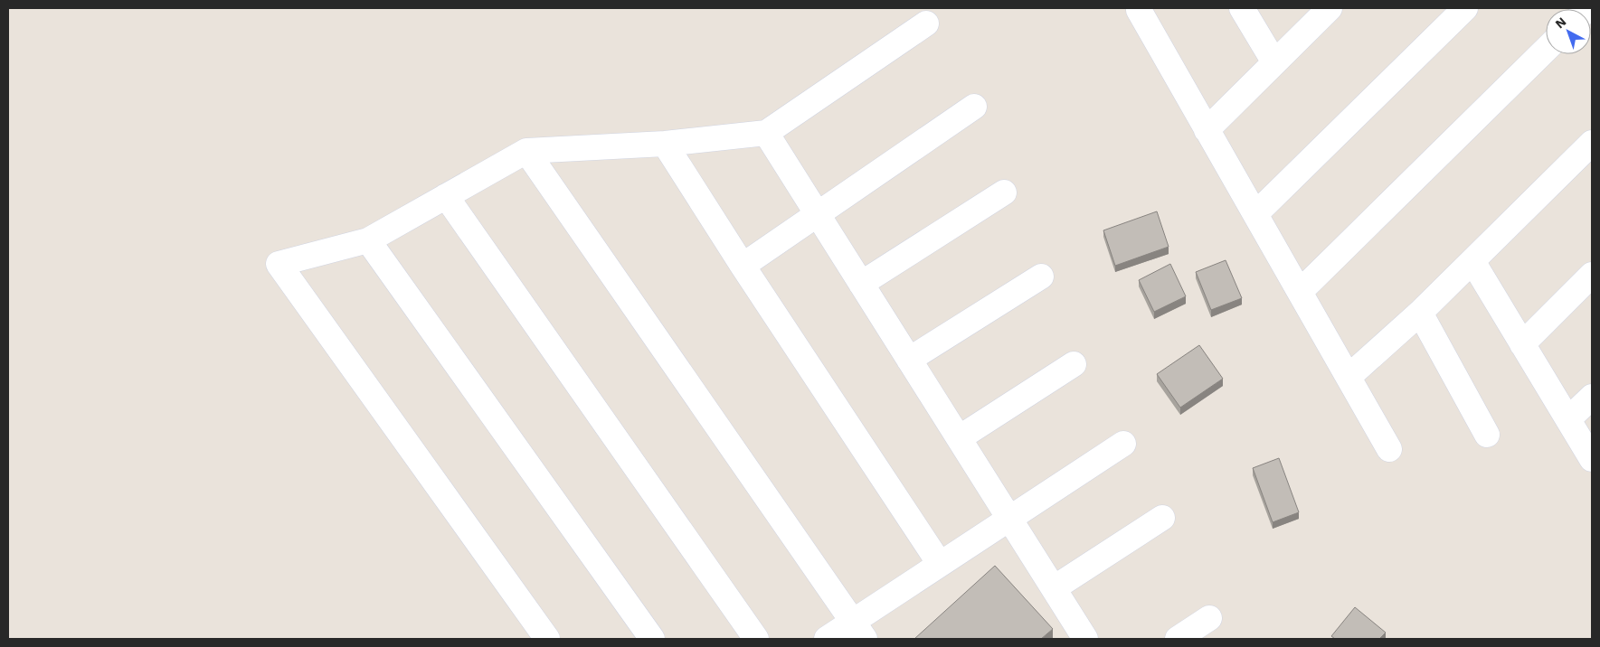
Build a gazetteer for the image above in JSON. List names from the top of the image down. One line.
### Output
{"north":"top left"}
